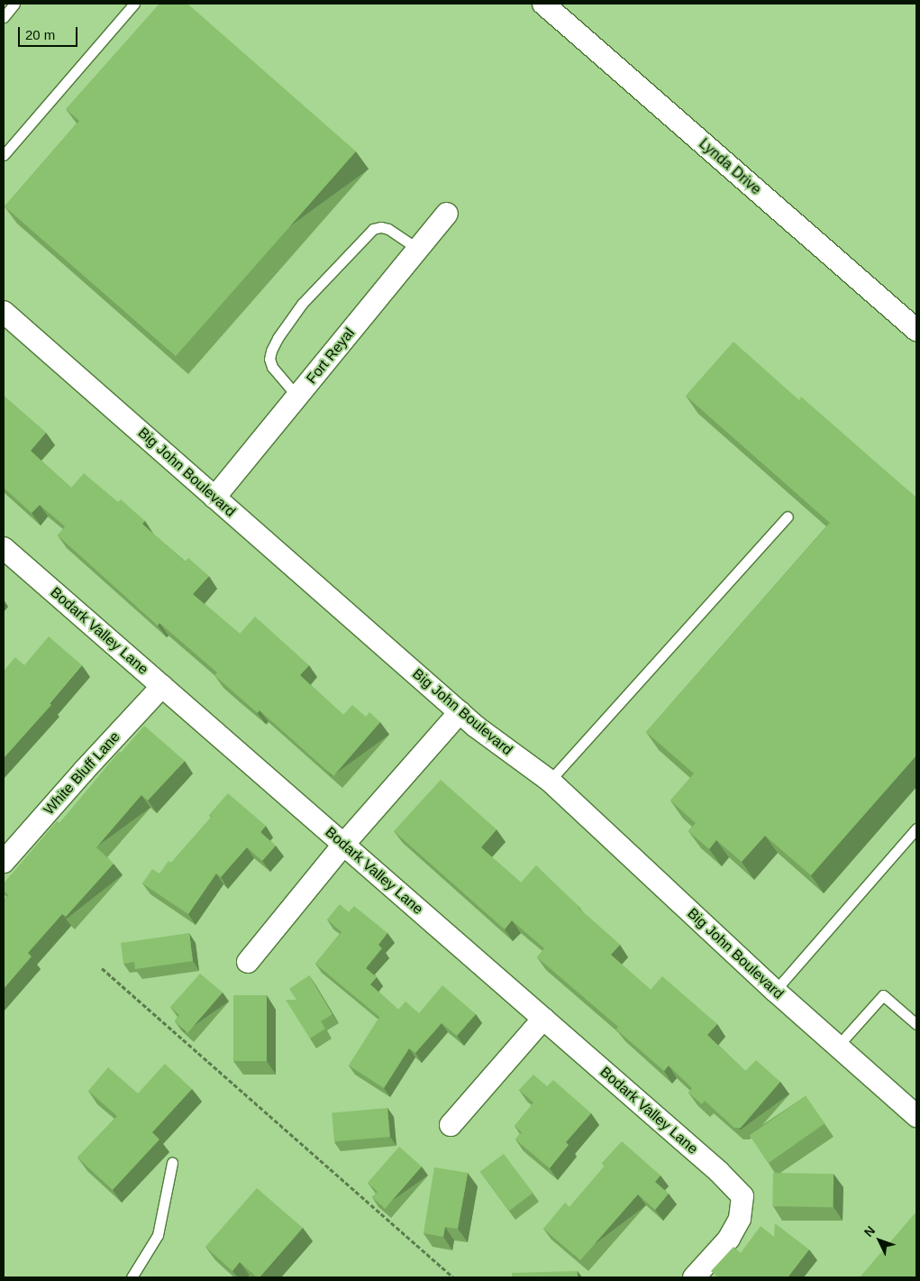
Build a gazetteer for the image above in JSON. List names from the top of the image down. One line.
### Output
{"streets":{"street":["Lynda Drive","Fort Reyal","Big John Boulevard","Bodark Valley Lane","White Bluff Lane"]},"crossings":[["Fort Reyal","Big John Boulevard"],["Bodark Valley Lane","White Bluff Lane"]],"scale_bar":"20 m","north":"top left"}
